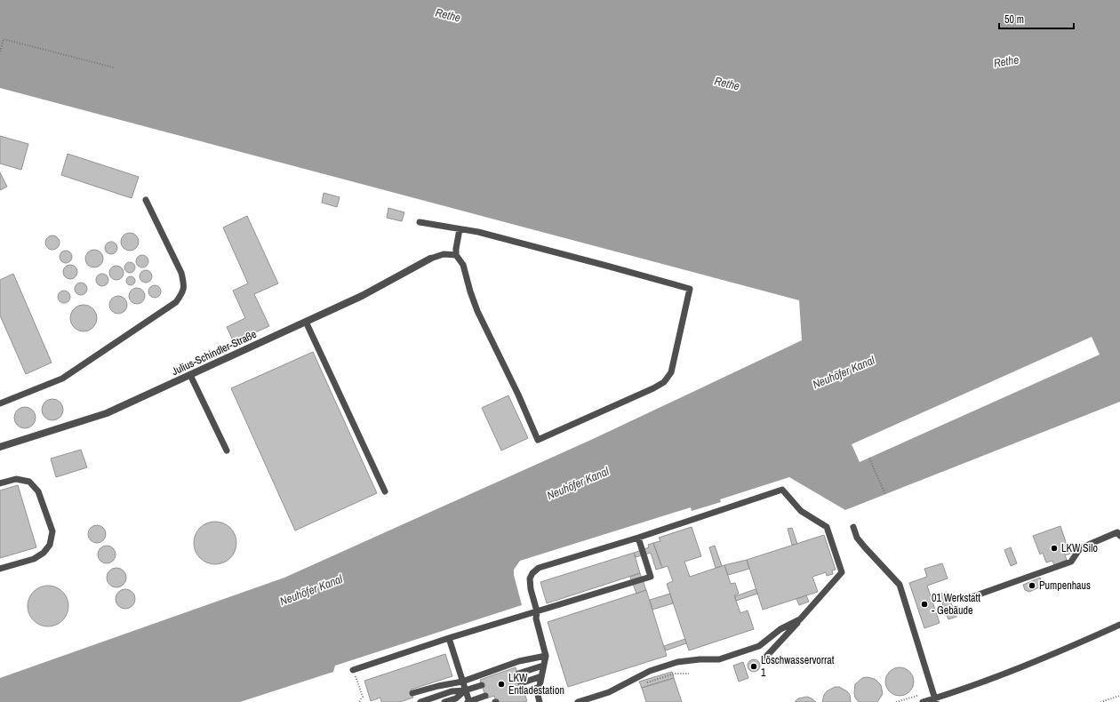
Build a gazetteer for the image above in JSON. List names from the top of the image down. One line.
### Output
{"streets":{"street":["Julius-Schindler-Straße"]},"water":["Rethe","Neuhöfer Kanal"],"places":["LKW Silo","Pumpenhaus","01 Werkstatt - Gebäude","Löschwasservorrat 1","LKW Entladestation"],"scale_bar":"50 m"}
